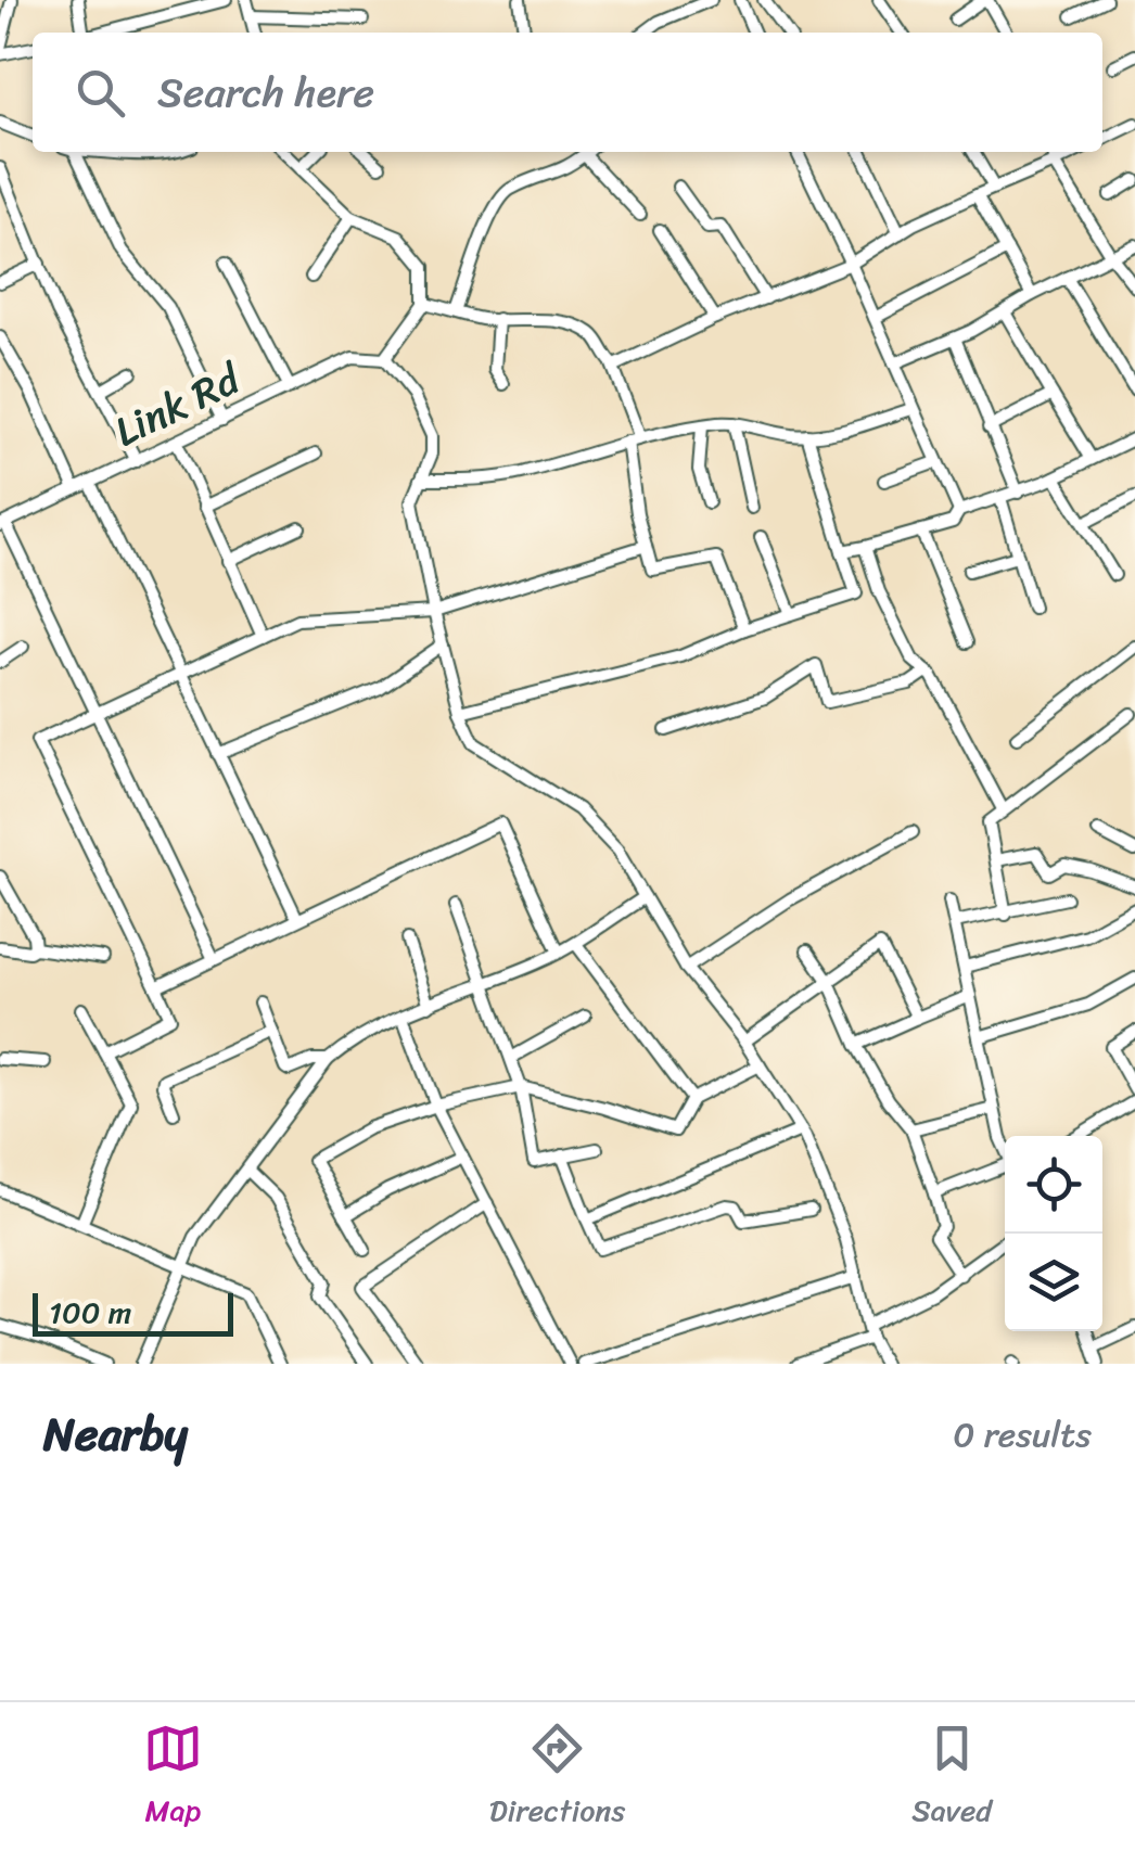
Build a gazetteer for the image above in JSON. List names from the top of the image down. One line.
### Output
{"streets":{"street":["Link Rd"]},"scale_bar":"100 m","page":{"search":"Search here","scale":"100 m","heading":["Nearby","0 results"],"nav":["Map","Directions","Saved"]}}
